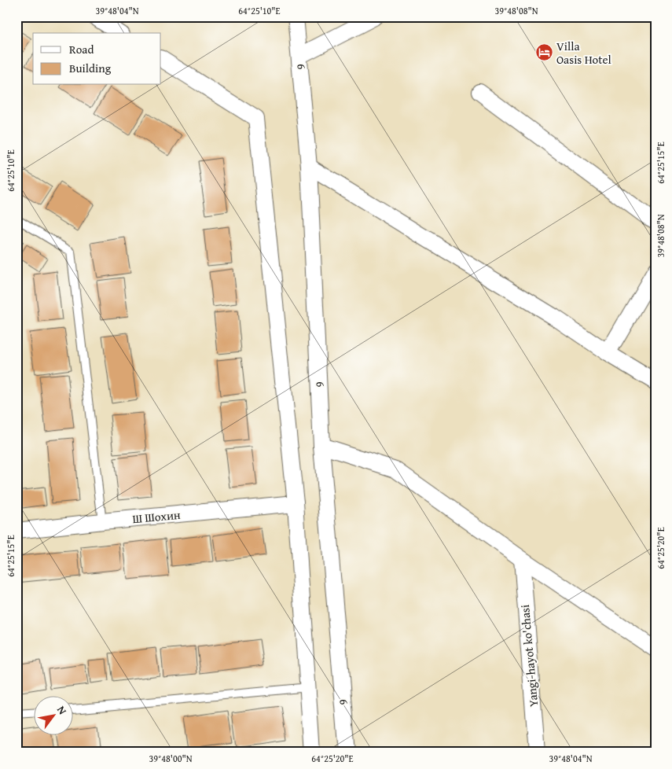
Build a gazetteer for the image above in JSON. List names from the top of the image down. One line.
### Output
{"streets":{"street":["9","Ш Шохин","Yangi-hayot ko'chasi"]},"places":{"hotel":["Villa Oasis Hotel"]},"legend":["Road","Building"],"north":"top right","coordinates":["39°48'04\"N","64°25'10\"E","39°48'08\"N","64°25'15\"E","64°25'20\"E","39°48'00\"N"]}
